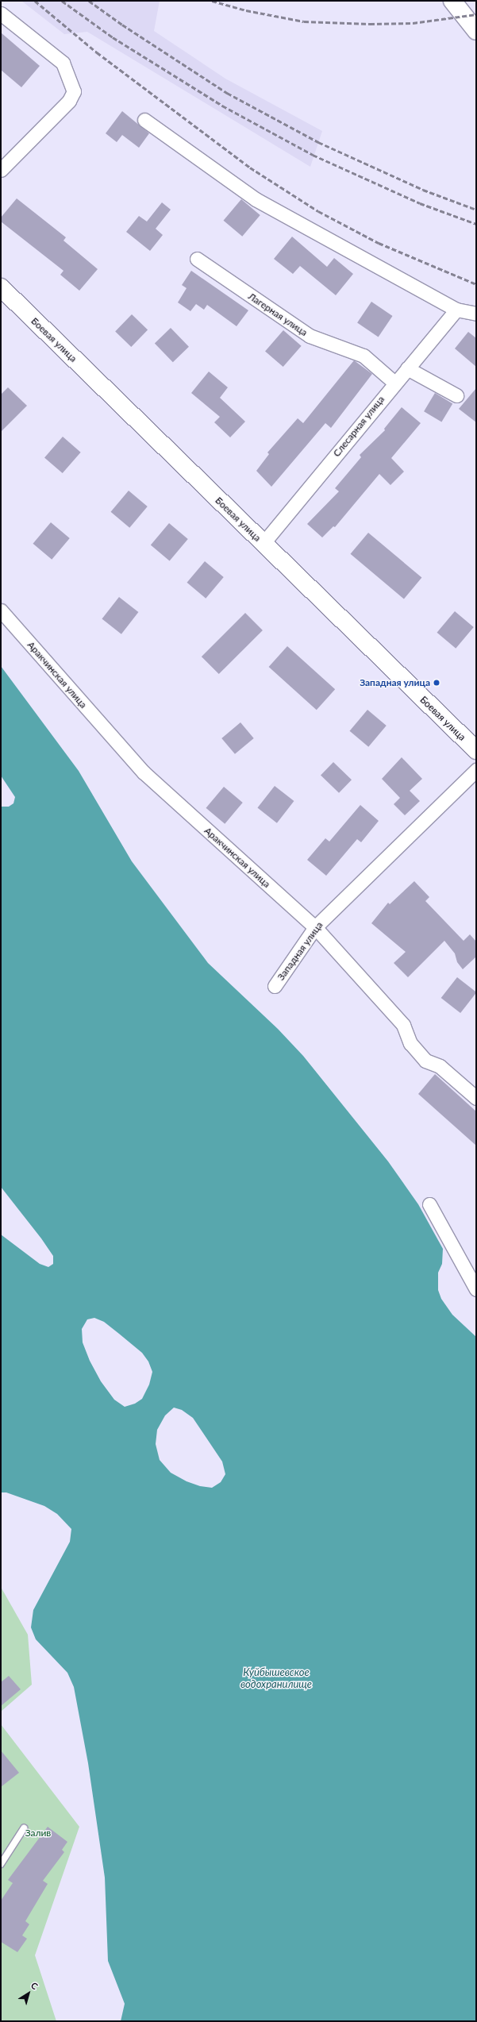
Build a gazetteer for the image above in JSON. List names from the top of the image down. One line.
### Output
{"streets":{"main road":["Боевая улица"],"street":["Лагерная улица","Слесарная улица","Аракчинская улица","Западная улица"]},"crossings":[["Лагерная улица","Слесарная улица"],["Боевая улица","Слесарная улица"],["Аракчинская улица","Западная улица"]],"water":["Куйбышевское водохранилище"],"parks":["Залив"],"places":["Западная улица"],"north":"top right"}
